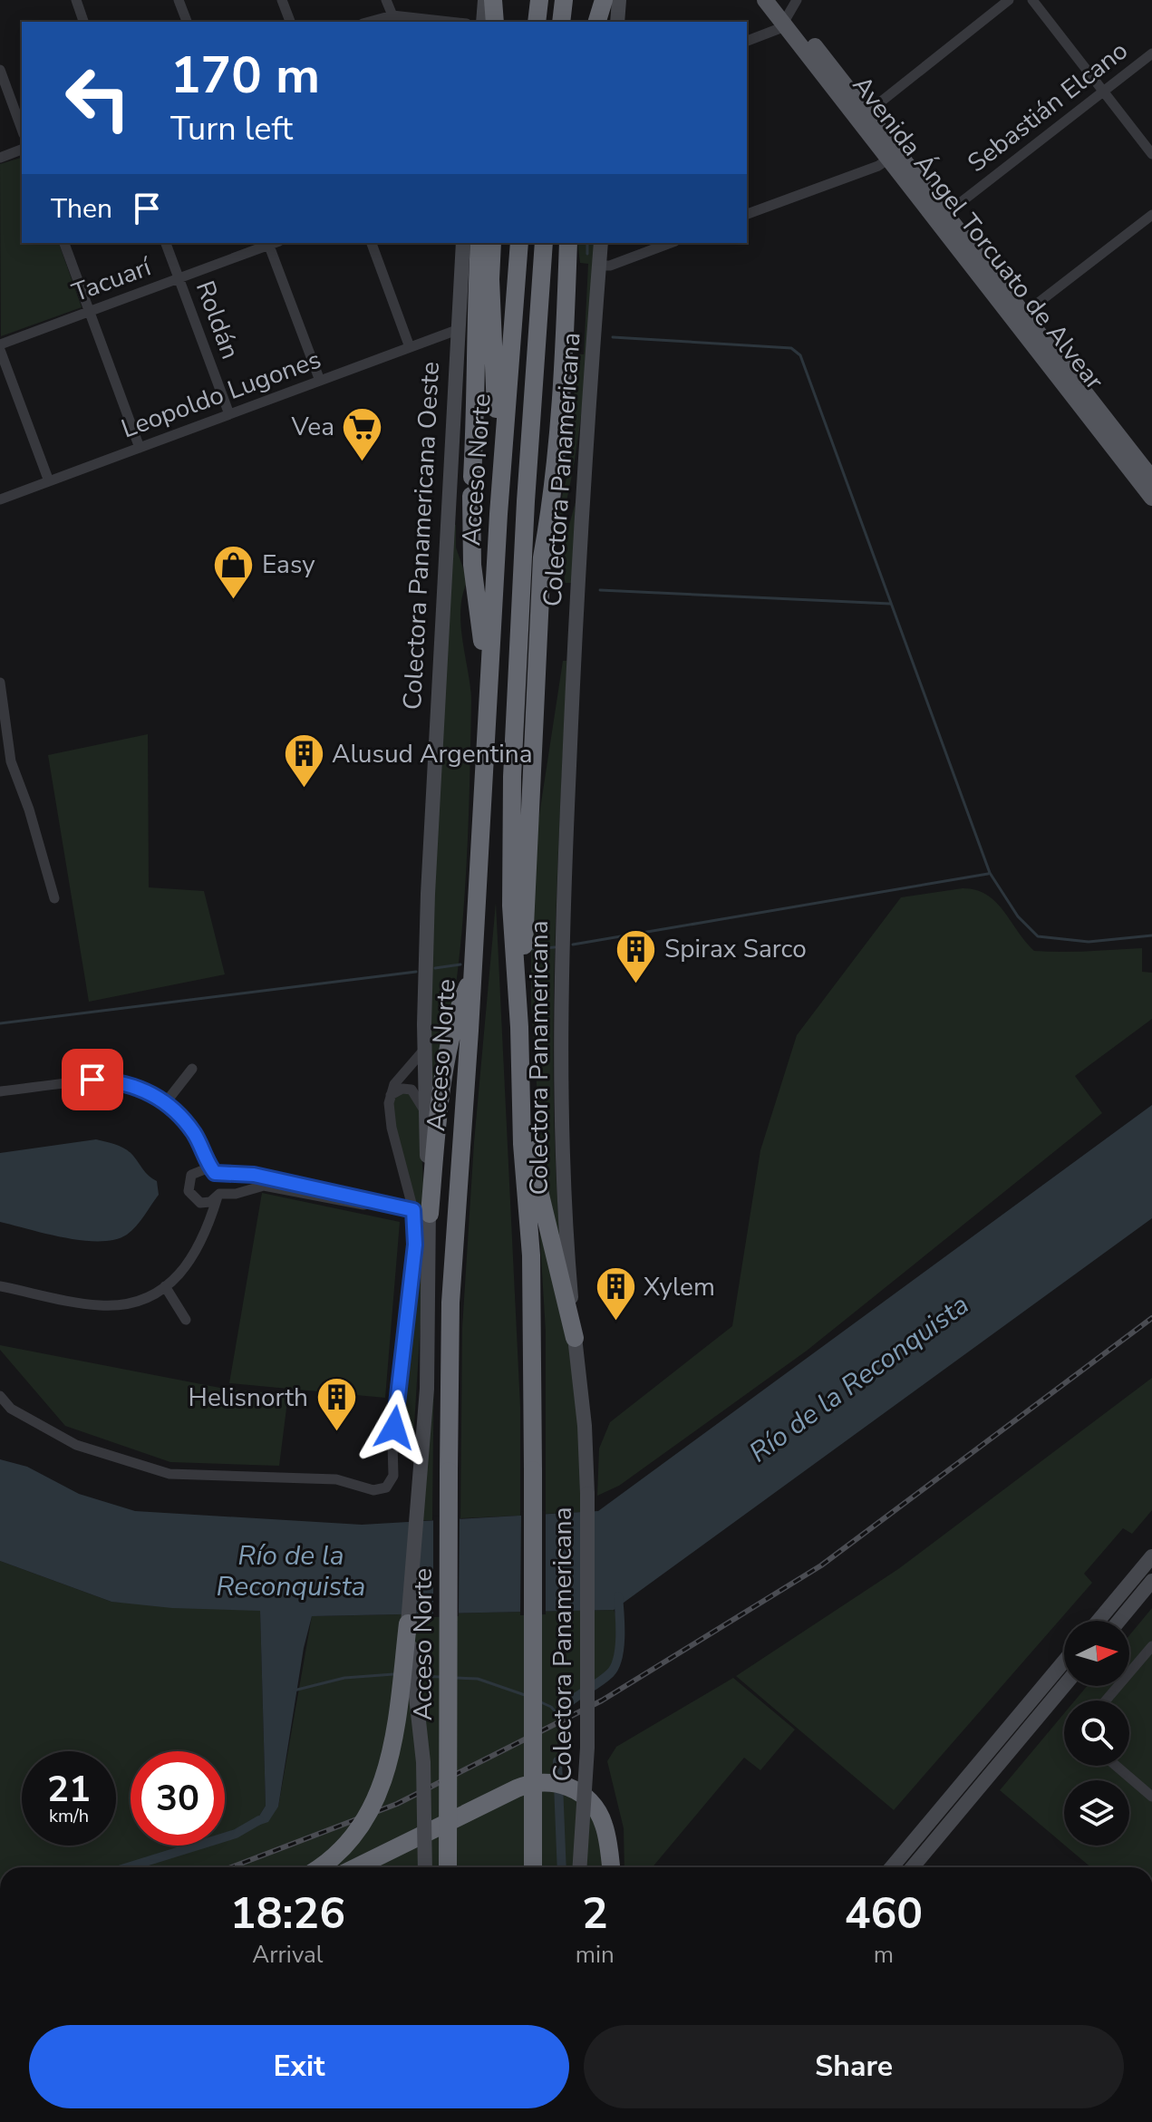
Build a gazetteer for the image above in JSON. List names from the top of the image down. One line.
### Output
{"streets":{"highway":["Acceso Norte"],"main road":["Avenida Ángel Torcuato de Alvear"],"street":["Sebastián Elcano","Tacuarí","Roldán","Leopoldo Lugones","Colectora Panamericana","Colectora Panamericana Oeste"]},"crossings":[["Sebastián Elcano","Avenida Ángel Torcuato de Alvear"],["Tacuarí","Roldán"],["Roldán","Leopoldo Lugones"],["Leopoldo Lugones","Colectora Panamericana Oeste"]],"water":["Río de la Reconquista"],"places":{"supermarket":["Vea"],"shop":["Easy"],"building":["Alusud Argentina","Spirax Sarco","Xylem","Helisnorth"]},"north":"right","page":{"turn":["170 m","Turn left"],"then":"Then","speed":"21 km/h","limit":"30","eta":["18:26","Arrival","2","min","460","m"],"buttons":["Exit","Share"]}}
